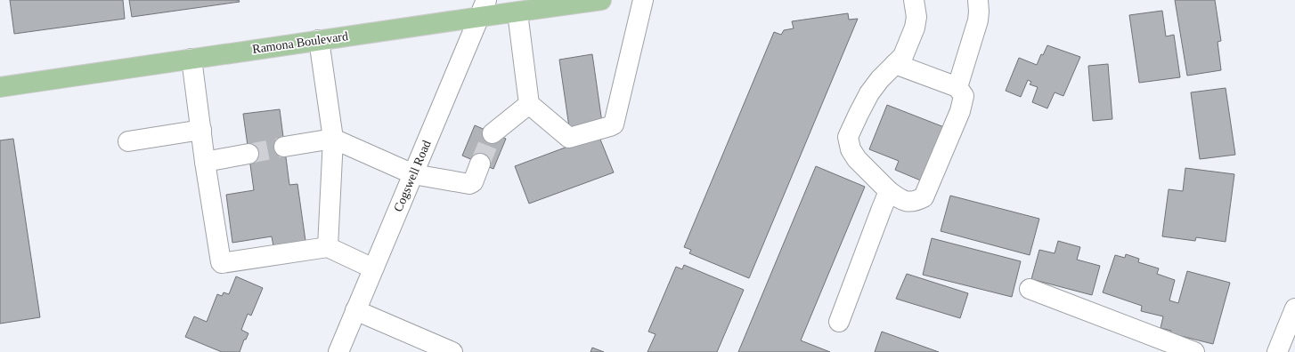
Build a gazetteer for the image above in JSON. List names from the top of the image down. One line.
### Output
{"streets":{"main road":["Ramona Boulevard"],"street":["Cogswell Road"]},"crossings":[["Ramona Boulevard","Cogswell Road"]]}
